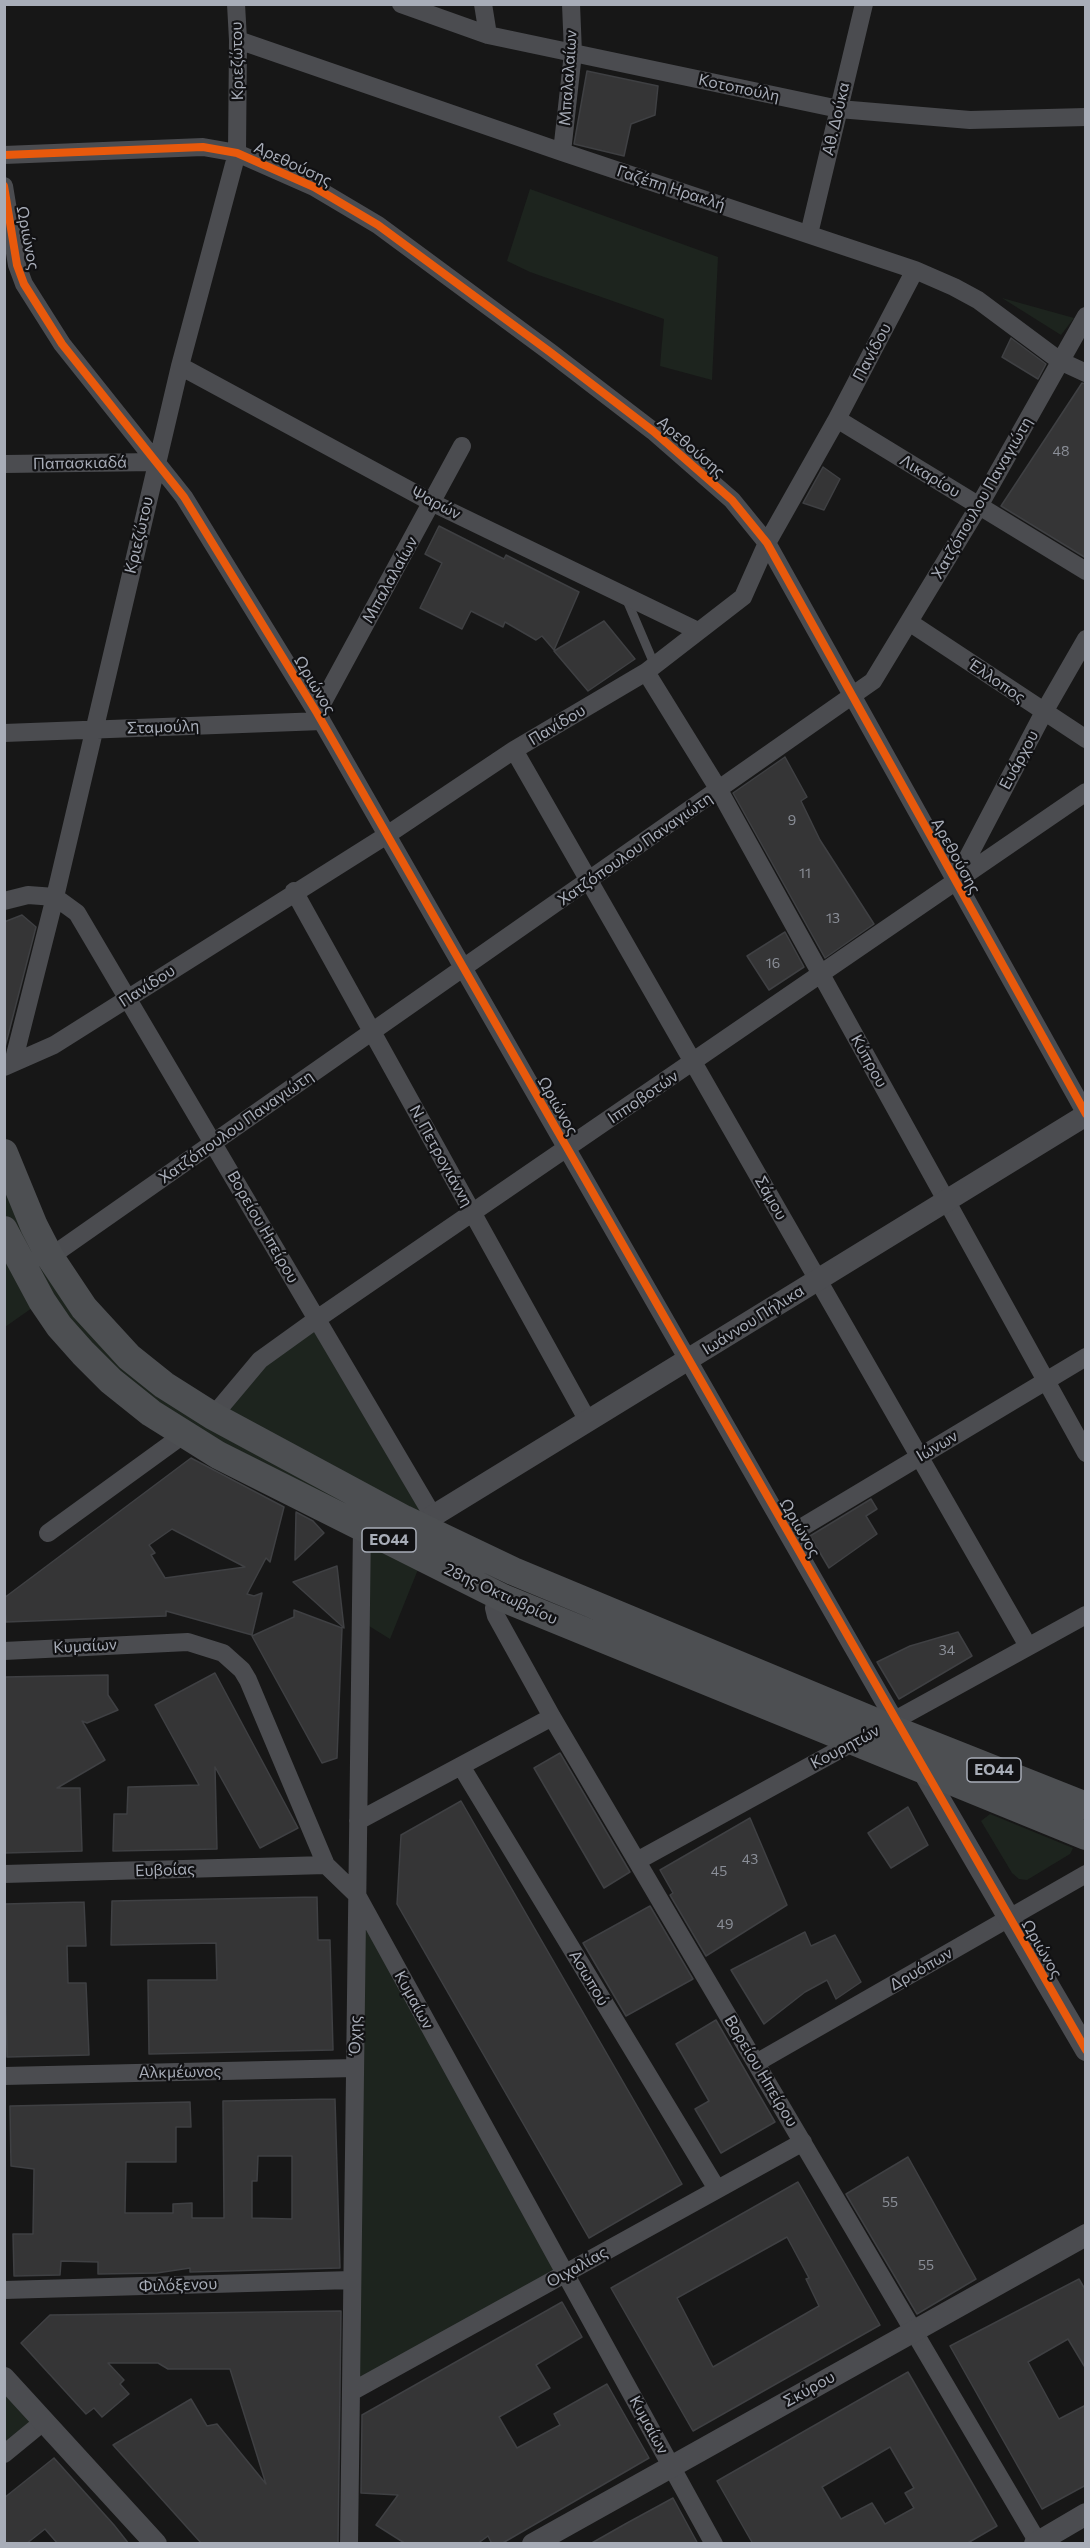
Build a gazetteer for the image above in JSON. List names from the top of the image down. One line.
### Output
{"streets":{"main road":["ΕΟ44","28ης Οκτωβρίου"],"street":["Κριεζώτου","Μπαλαλαίων","Κοτοπούλη","Αθ. Δούκα","Αρεθούσης","Γαζέπη Ηρακλή","Ωριώνος","Πανίδου","Παπασκιαδά","Λικαρίου","Χατζόπουλου Παναγιώτη","Ψαρών","Έλλοπος","Σταμούλη","Ευάρχου","Κύπρου","Ιπποβοτών","Ν. Πετρογιάννη","Σάμου","Βορείου Ηπείρου","Ιωάννου Πήλικα","Ιώνων","Κυμαίων","Κουρητών","Ευβοίας","Δρυόπων","Ασωπού","Όχης","Αλκμέωνος","Οιχαλίας","Φιλόξενου","Σκύρου"]},"crossings":[["Κριεζώτου","Αρεθούσης"],["Κριεζώτου","Γαζέπη Ηρακλή"],["Κριεζώτου","Ωριώνος"],["Κριεζώτου","Πανίδου"],["Κριεζώτου","Παπασκιαδά"],["Κριεζώτου","Ψαρών"],["Κριεζώτου","Σταμούλη"],["Κριεζώτου","Βορείου Ηπείρου"],["Μπαλαλαίων","Κοτοπούλη"],["Μπαλαλαίων","Γαζέπη Ηρακλή"],["Μπαλαλαίων","Ωριώνος"],["Μπαλαλαίων","Ψαρών"],["Μπαλαλαίων","Σταμούλη"],["Κοτοπούλη","Αθ. Δούκα"],["Αθ. Δούκα","Γαζέπη Ηρακλή"],["Αρεθούσης","Πανίδου"],["Αρεθούσης","Χατζόπουλου Παναγιώτη"],["Αρεθούσης","Ευάρχου"],["Αρεθούσης","Ιπποβοτών"],["Αρεθούσης","Ιωάννου Πήλικα"],["Γαζέπη Ηρακλή","Πανίδου"],["Γαζέπη Ηρακλή","Χατζόπουλου Παναγιώτη"],["Ωριώνος","Πανίδου"],["Ωριώνος","Παπασκιαδά"],["Ωριώνος","Χατζόπουλου Παναγιώτη"],["Ωριώνος","Σταμούλη"],["Ωριώνος","Ιπποβοτών"],["Ωριώνος","Ιωάννου Πήλικα"],["Ωριώνος","Ιώνων"],["Ωριώνος","28ης Οκτωβρίου"],["Ωριώνος","Κουρητών"],["Ωριώνος","Δρυόπων"],["Πανίδου","Λικαρίου"],["Πανίδου","Ψαρών"],["Πανίδου","Κύπρου"],["Πανίδου","Ν. Πετρογιάννη"],["Πανίδου","Σάμου"],["Πανίδου","Βορείου Ηπείρου"],["Λικαρίου","Χατζόπουλου Παναγιώτη"],["Χατζόπουλου Παναγιώτη","Έλλοπος"],["Χατζόπουλου Παναγιώτη","Κύπρου"],["Χατζόπουλου Παναγιώτη","Ν. Πετρογιάννη"],["Χατζόπουλου Παναγιώτη","Σάμου"],["Χατζόπουλου Παναγιώτη","Βορείου Ηπείρου"],["Χατζόπουλου Παναγιώτη","ΕΟ44"],["Χατζόπουλου Παναγιώτη","28ης Οκτωβρίου"],["Έλλοπος","Ευάρχου"],["Ευάρχου","Ιπποβοτών"],["Κύπρου","Ιπποβοτών"],["Κύπρου","Ιωάννου Πήλικα"],["Κύπρου","Ιώνων"],["Ιπποβοτών","Ν. Πετρογιάννη"],["Ιπποβοτών","Σάμου"],["Ιπποβοτών","Βορείου Ηπείρου"],["Ιπποβοτών","28ης Οκτωβρίου"],["Ν. Πετρογιάννη","Ιωάννου Πήλικα"],["Σάμου","Ιωάννου Πήλικα"],["Σάμου","Ιώνων"],["Σάμου","Κουρητών"],["Βορείου Ηπείρου","Ιωάννου Πήλικα"],["Βορείου Ηπείρου","28ης Οκτωβρίου"],["Βορείου Ηπείρου","Κουρητών"],["Βορείου Ηπείρου","Δρυόπων"],["Βορείου Ηπείρου","Οιχαλίας"],["Βορείου Ηπείρου","Σκύρου"],["Ιωάννου Πήλικα","28ης Οκτωβρίου"],["ΕΟ44","28ης Οκτωβρίου"],["28ης Οκτωβρίου","Κουρητών"],["28ης Οκτωβρίου","Όχης"],["Κυμαίων","Ευβοίας"],["Κυμαίων","Όχης"],["Κυμαίων","Οιχαλίας"],["Κυμαίων","Σκύρου"],["Ασωπού","Οιχαλίας"],["Όχης","Αλκμέωνος"],["Όχης","Οιχαλίας"],["Όχης","Φιλόξενου"]],"house_numbers":["48","9","11","13","16","34","43","45","49","55","55"]}
